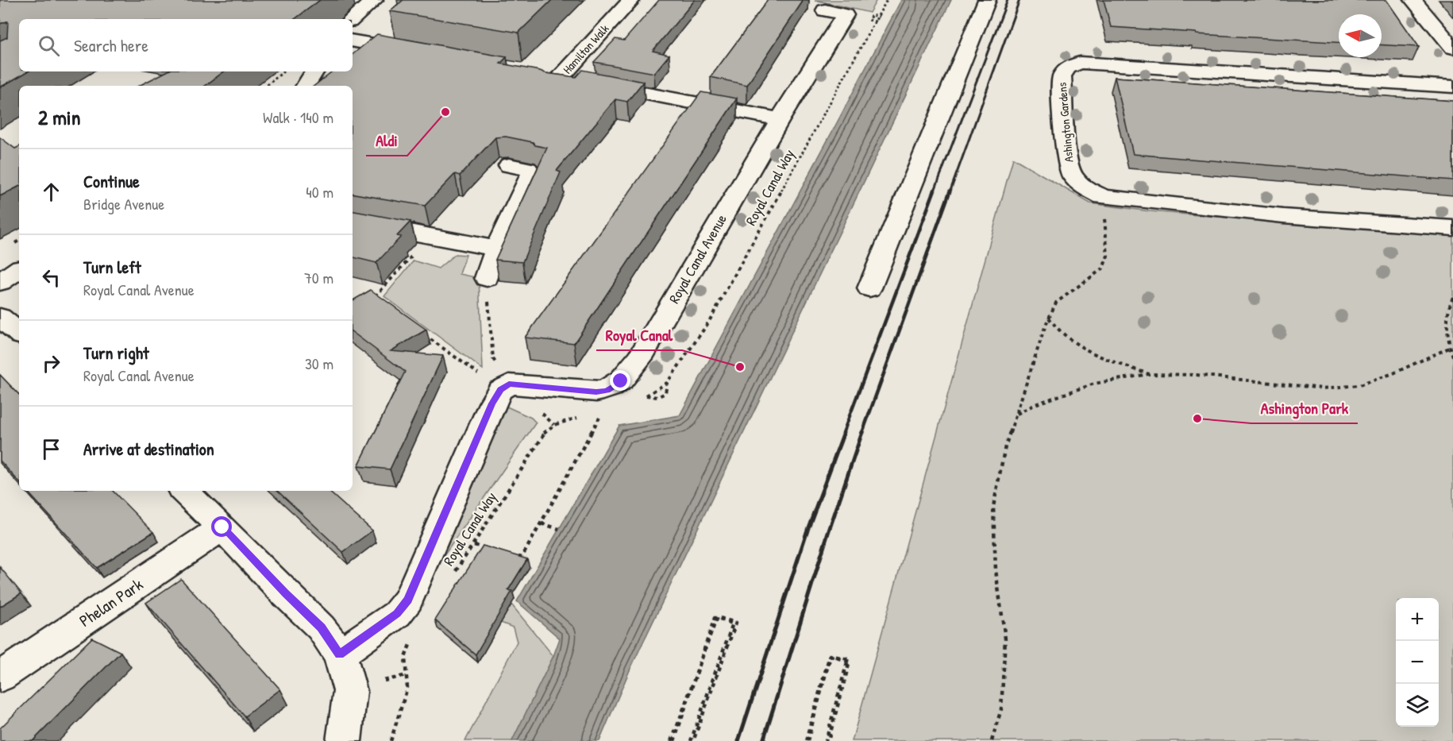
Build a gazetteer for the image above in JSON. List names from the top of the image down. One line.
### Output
{"streets":{"street":["Hamilton Walk","Ashington Gardens","Royal Canal Avenue","Phelan Park"],"path":["Royal Canal Way"]},"crossings":[["Hamilton Walk","Royal Canal Avenue"]],"places":["Aldi","Royal Canal","Ashington Park"],"north":"left","page":{"search":"Search here","heading":["2 min","Walk · 140 m"],"list":[["Continue","Bridge Avenue","40 m"],["Turn left","Royal Canal Avenue","70 m"],["Turn right","Royal Canal Avenue","30 m"],"Arrive at destination"],"map_buttons":["+","−"]}}
